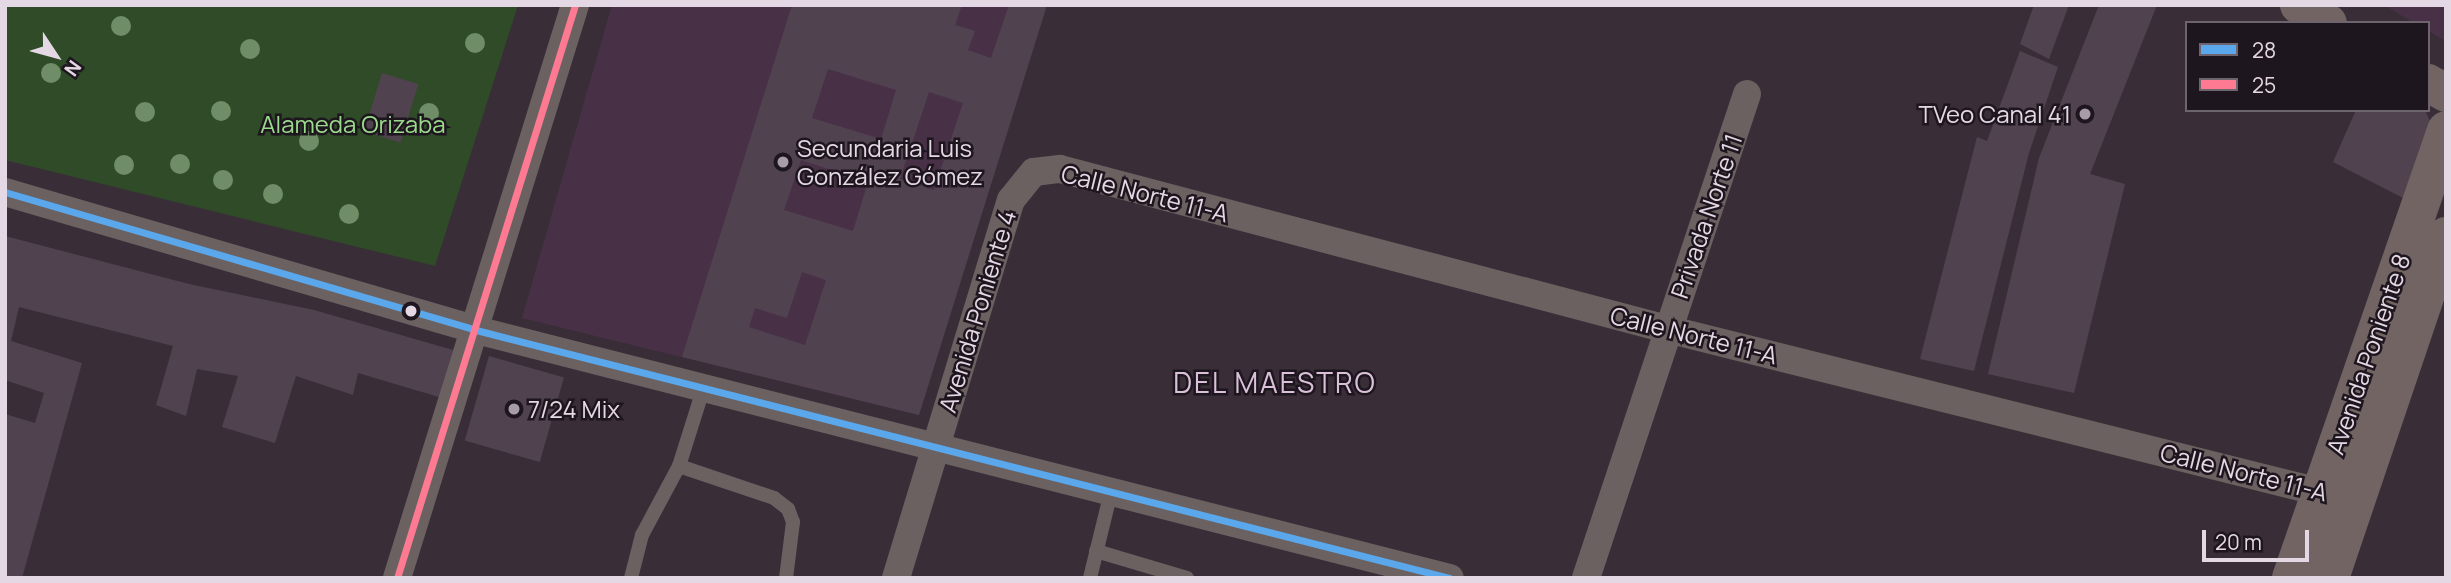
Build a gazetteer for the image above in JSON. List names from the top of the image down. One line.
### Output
{"streets":{"street":["Calle Norte 11-A","Privada Norte 11","Avenida Poniente 4","Avenida Poniente 8"]},"crossings":[["Calle Norte 11-A","Privada Norte 11"],["Calle Norte 11-A","Avenida Poniente 4"],["Calle Norte 11-A","Avenida Poniente 8"]],"districts":["DEL MAESTRO"],"parks":["Alameda Orizaba"],"places":["TVeo Canal 41","Secundaria Luis González Gómez","7/24 Mix"],"lines":["transit line 25","transit line 28"],"legend":["28","25"],"scale_bar":"20 m","north":"bottom right"}
